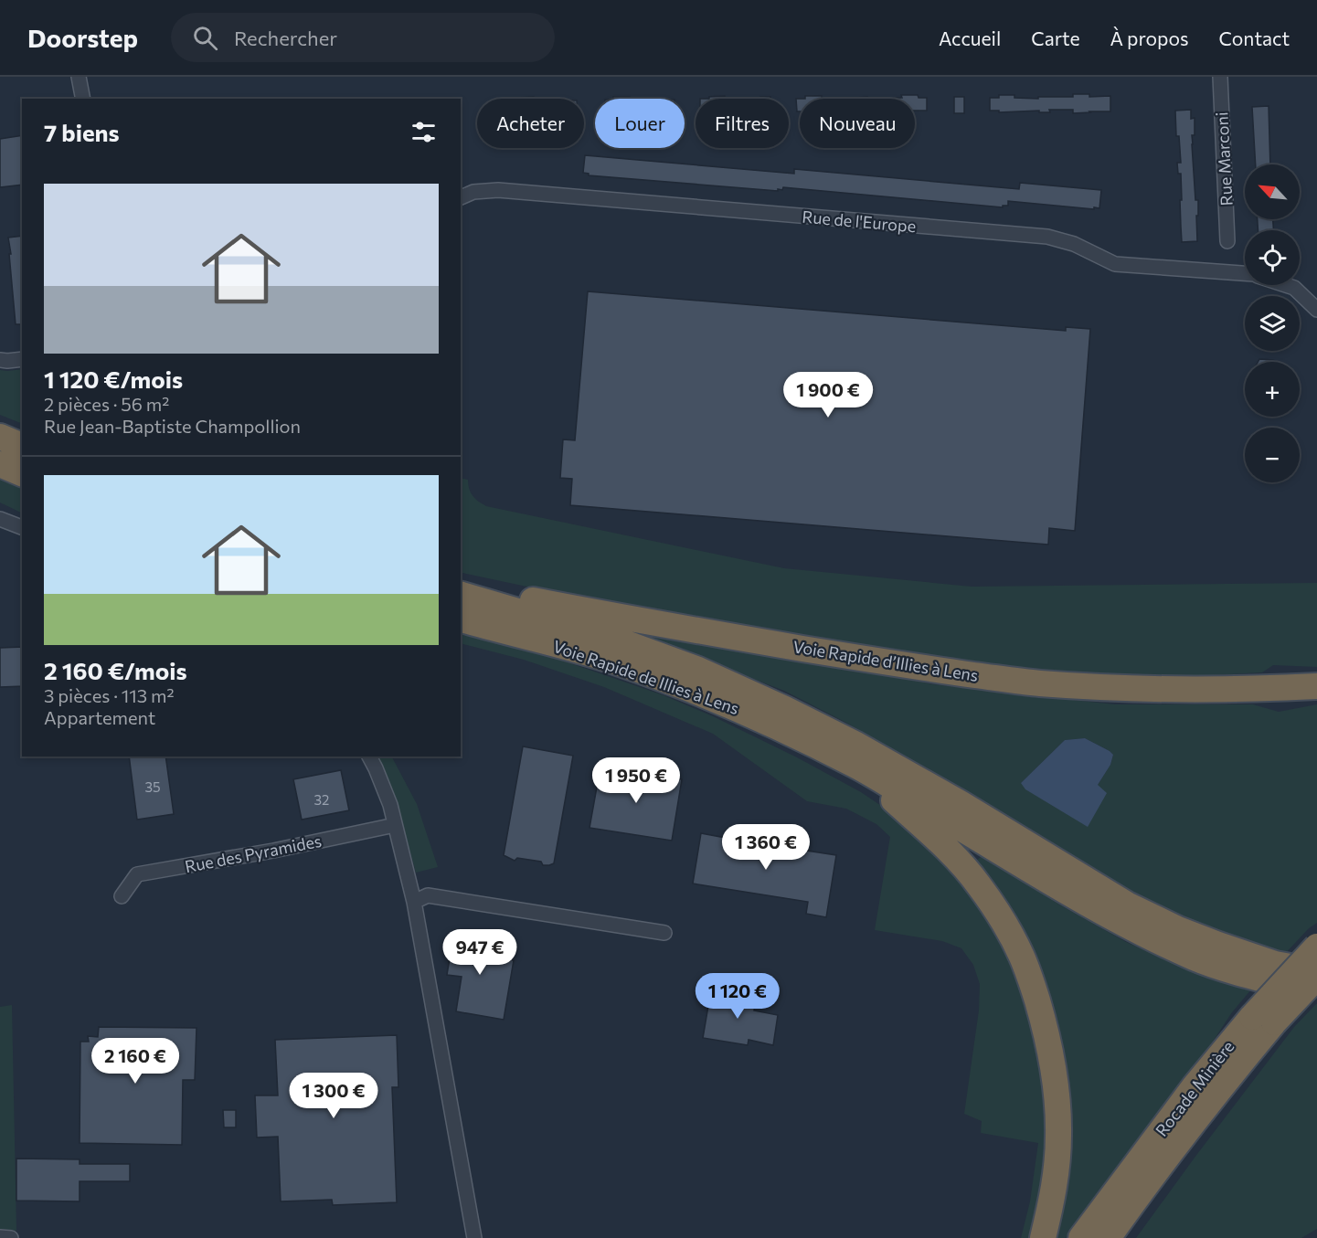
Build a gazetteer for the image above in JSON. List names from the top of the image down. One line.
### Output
{"streets":{"highway":["Voie Rapide d’Illies à Lens","Voie Rapide de Illies à Lens","Rocade Minière"],"street":["Rue Marconi","Rue de l'Europe","Rue des Pyramides"]},"house_numbers":["35","32"],"north":"top left","page":{"header":"Doorstep","search":"Rechercher","nav":["Accueil","Carte","À propos","Contact"],"chip":["Acheter","Louer","Filtres","Nouveau"],"heading":"7 biens","map_buttons":["+","−"],"list":[{"name":"1 120 €/mois","note":"2 pièces · 56 m² · Rue Jean-Baptiste Champollion"},{"name":"2 160 €/mois","note":"3 pièces · 113 m² · Appartement"}],"price":["1 900 €","1 950 €","1 360 €","947 €","1 120 €","2 160 €","1 300 €"]}}
